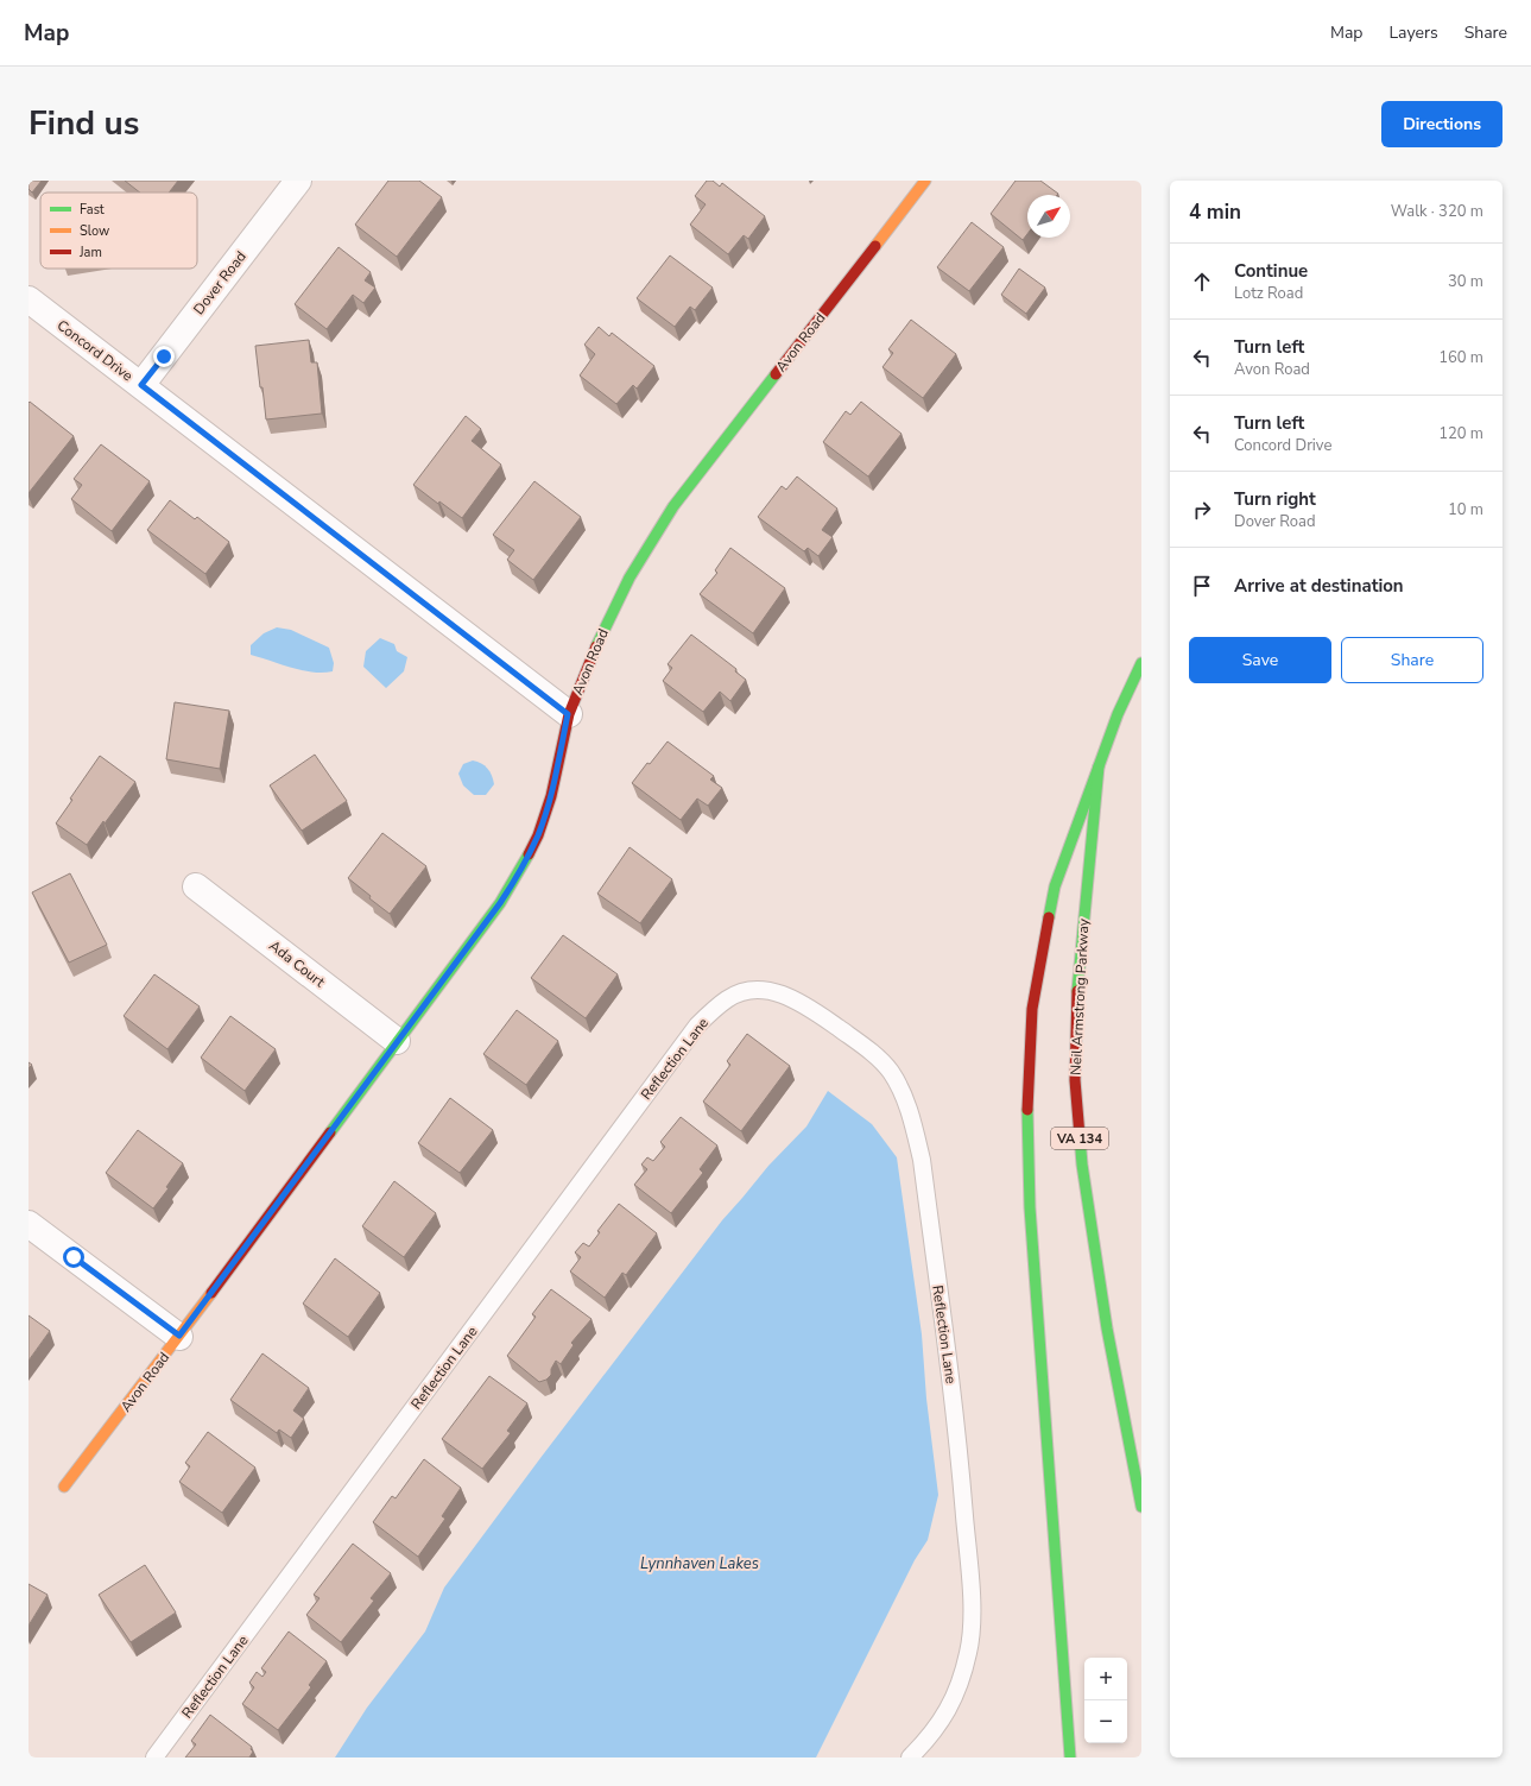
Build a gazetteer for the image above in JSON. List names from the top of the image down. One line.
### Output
{"streets":{"main road":["Avon Road","Neil Armstrong Parkway","VA 134"],"street":["Dover Road","Concord Drive","Ada Court"],"lane":["Reflection Lane"]},"crossings":[["Dover Road","Concord Drive"],["Avon Road","Concord Drive"],["Avon Road","Ada Court"]],"water":["Lynnhaven Lakes"],"legend":["Fast","Slow","Jam"],"north":"top right","page":{"header":"Map","nav":["Map","Layers","Share"],"title":"Find us","buttons":["Directions",["Save","Share"]],"heading":["4 min","Walk · 320 m"],"list":[["Continue","Lotz Road","30 m"],["Turn left","Avon Road","160 m"],["Turn left","Concord Drive","120 m"],["Turn right","Dover Road","10 m"],"Arrive at destination"],"map_buttons":["+","−"]}}
